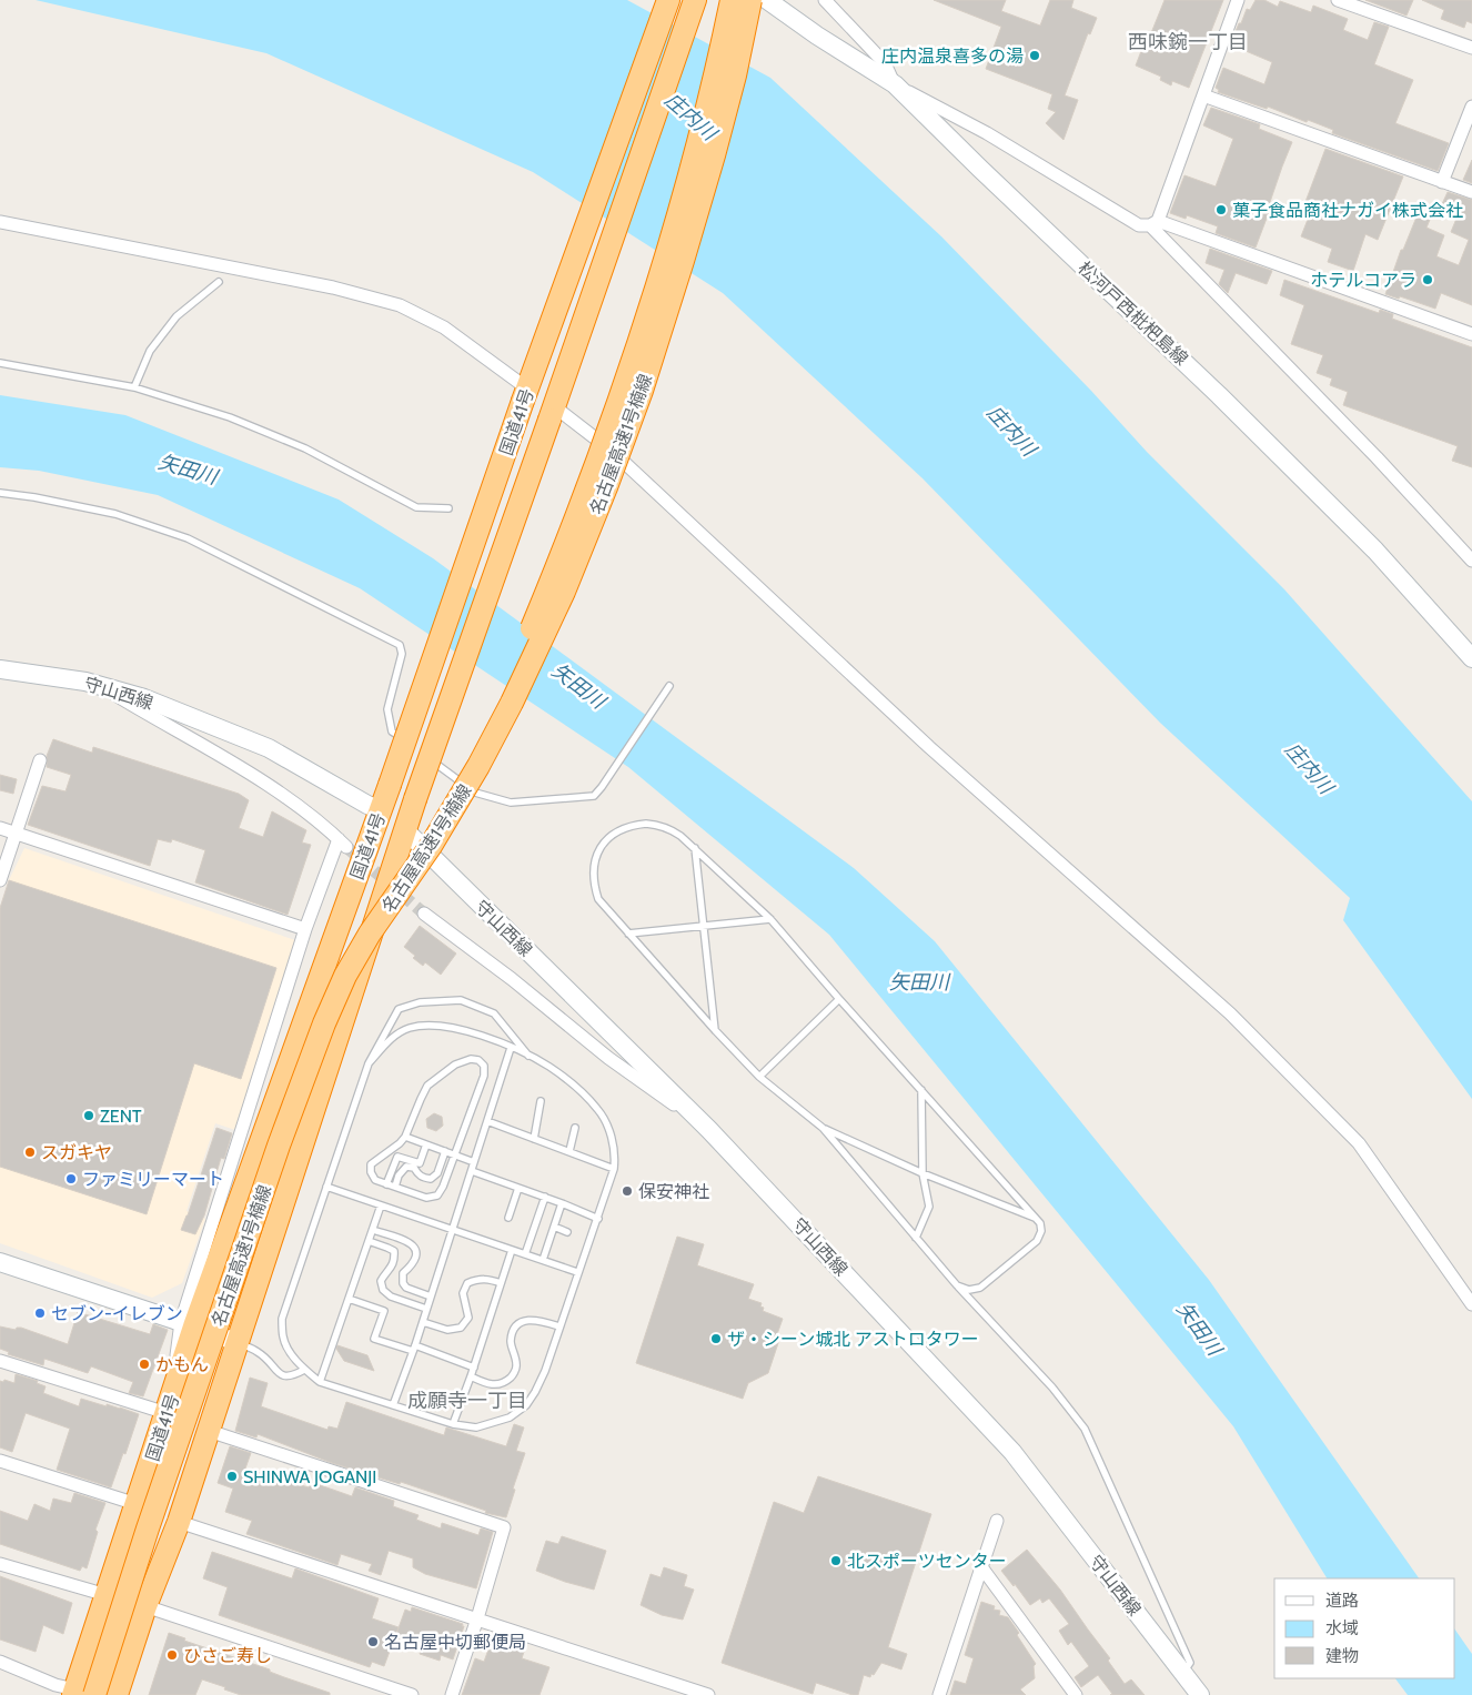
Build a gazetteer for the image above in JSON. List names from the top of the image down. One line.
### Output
{"streets":{"highway":["国道41号","名古屋高速1号楠線"],"main road":["松河戸西枇杷島線","守山西線"]},"crossings":[["国道41号","名古屋高速1号楠線"],["国道41号","守山西線"]],"districts":["西味鋺一丁目","成願寺一丁目"],"water":["庄内川","矢田川"],"places":["庄内温泉喜多の湯","菓子食品商社ナガイ株式会社","ホテルコアラ","ZENT","スガキヤ","ファミリーマート","保安神社","セブン-イレブン","ザ・シーン城北 アストロタワー","かもん","SHINWA JOGANJI","北スポーツセンター","名古屋中切郵便局","ひさご寿し"],"legend":["道路","水域","建物"]}
